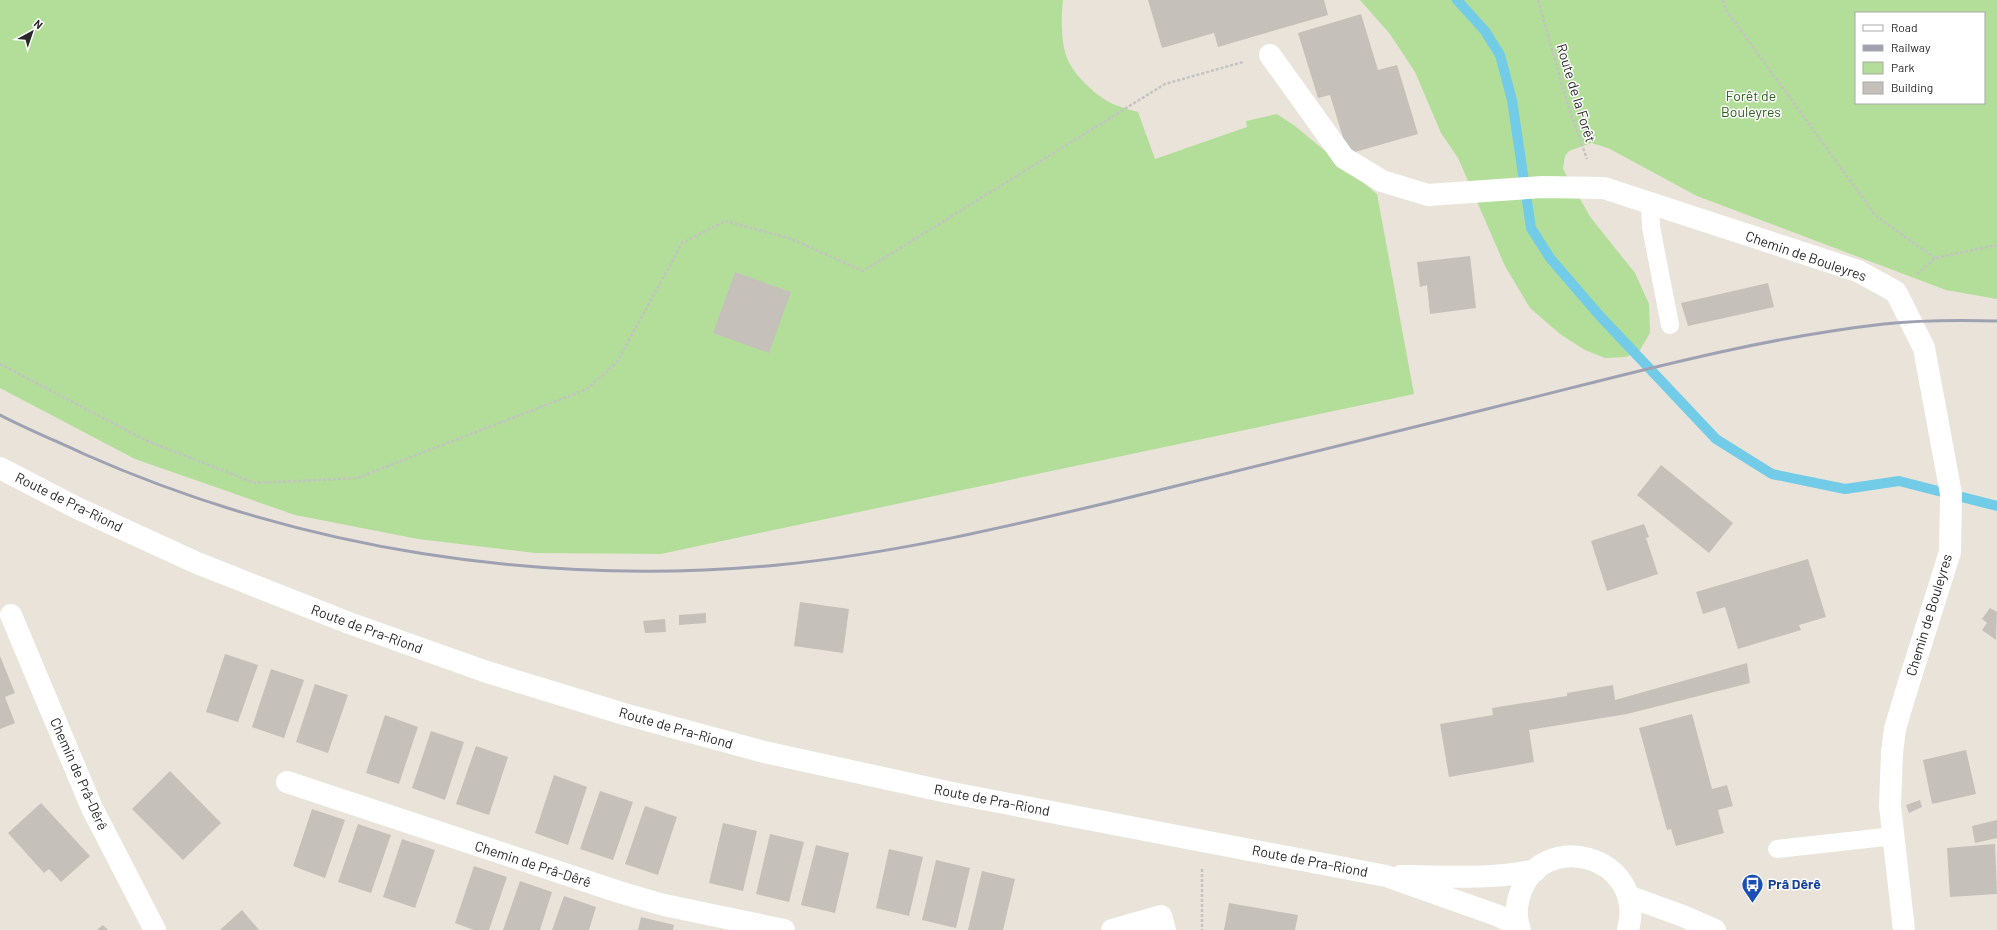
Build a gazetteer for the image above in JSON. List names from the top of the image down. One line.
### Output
{"streets":{"street":["Chemin de Bouleyres","Route de Pra-Riond","Chemin de Prâ-Dêrê"],"path":["Route de la Forêt"]},"crossings":[["Route de la Forêt","Chemin de Bouleyres"]],"parks":["Forêt de Bouleyres"],"places":{"bus stop":["Prâ Dêrê"]},"legend":["Road","Railway","Park","Building"],"north":"top right"}
